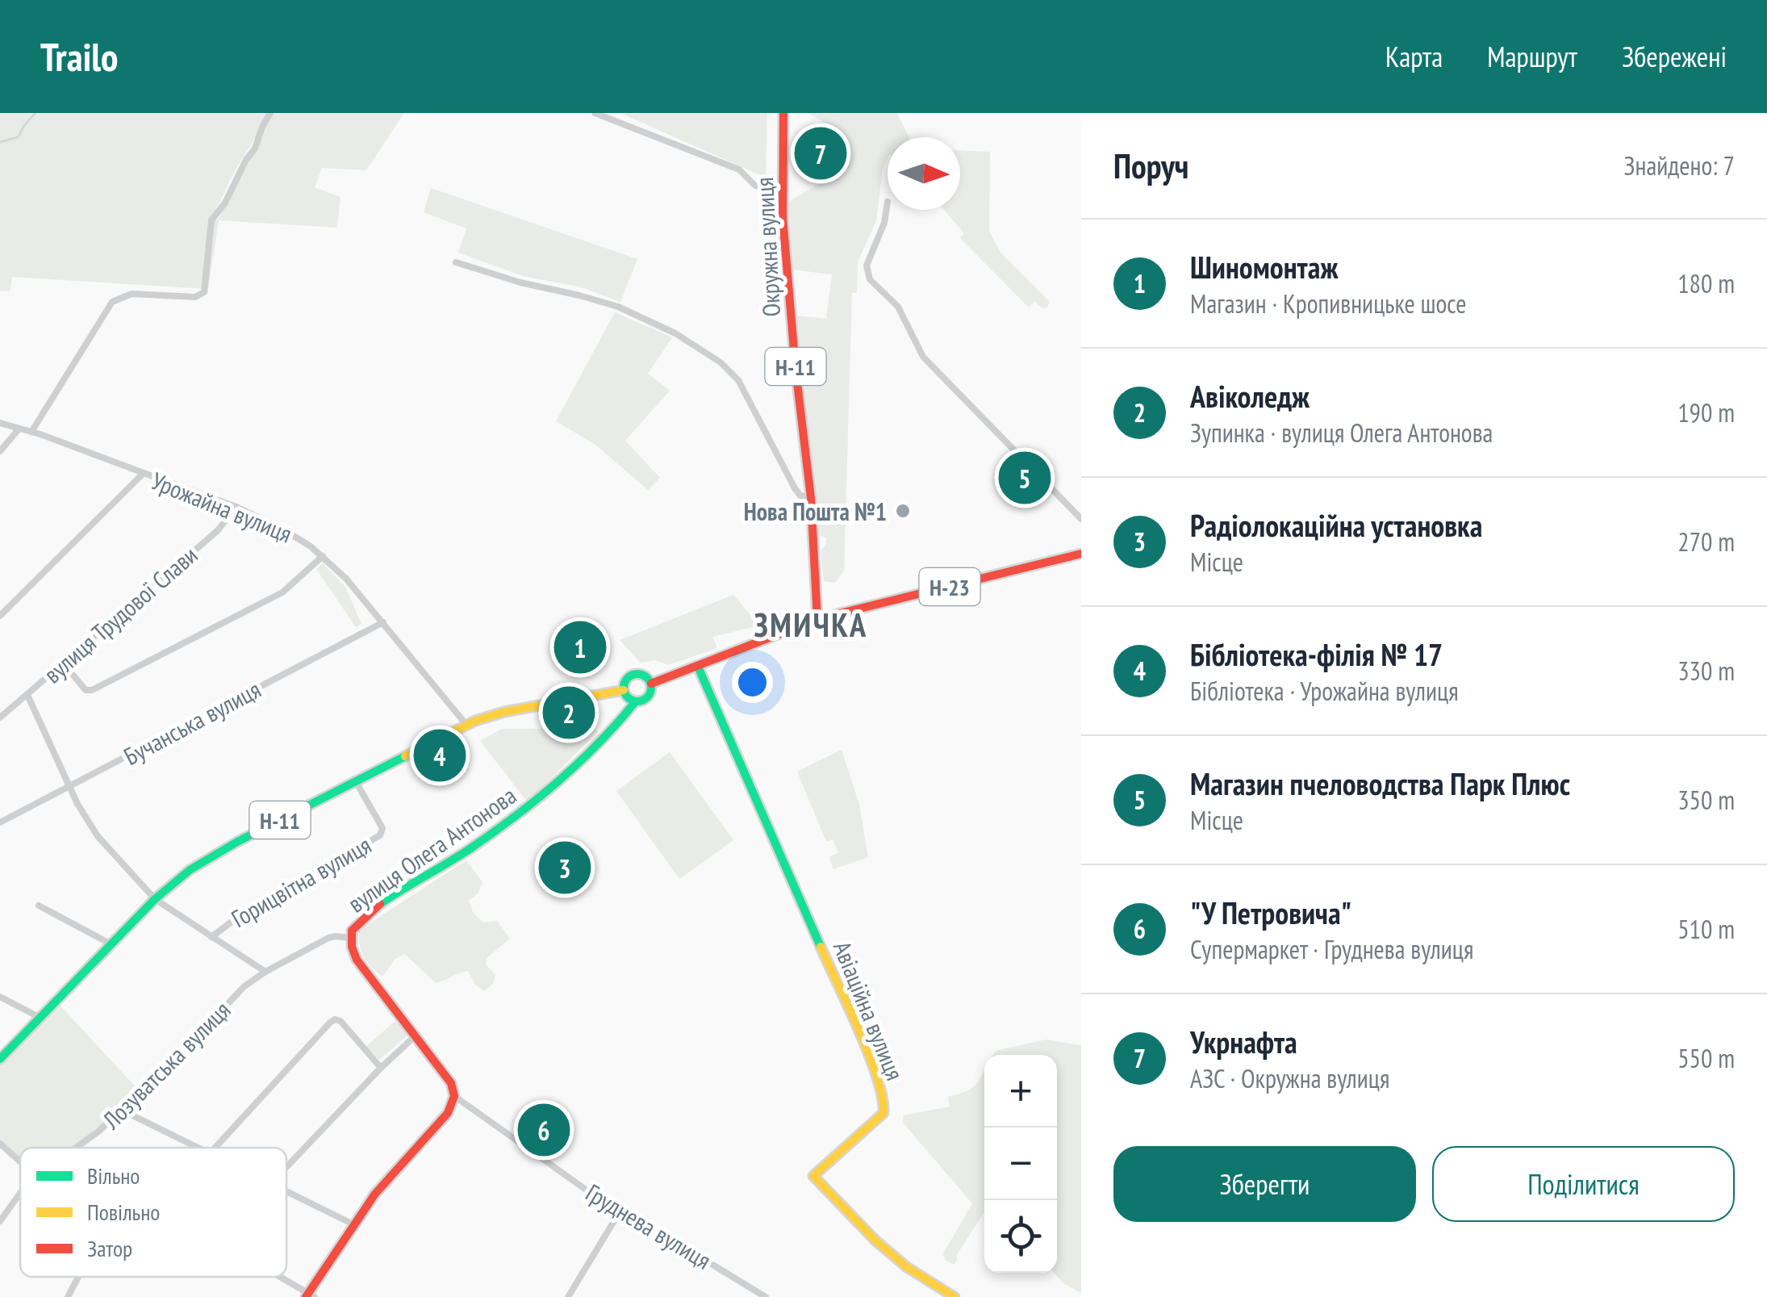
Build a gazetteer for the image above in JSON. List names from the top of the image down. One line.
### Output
{"streets":{"main road":["Окружна вулиця","Н-11","Н-23","вулиця Олега Антонова","Авіаційна вулиця"],"street":["Урожайна вулиця","вулиця Трудової Слави","Бучанська вулиця","Горицвітна вулиця","Лозуватська вулиця","Груднева вулиця"]},"crossings":[["Окружна вулиця","Н-11"],["Окружна вулиця","Н-23"],["Н-11","Урожайна вулиця"],["Н-11","Н-23"],["Н-11","вулиця Олега Антонова"],["Н-11","Горицвітна вулиця"],["Н-11","Авіаційна вулиця"],["Урожайна вулиця","вулиця Трудової Слави"],["Урожайна вулиця","Бучанська вулиця"],["вулиця Олега Антонова","Лозуватська вулиця"],["вулиця Олега Антонова","Груднева вулиця"]],"districts":["ЗМИЧКА"],"places":["Нова Пошта №1"],"legend":["Вільно","Повільно","Затор"],"north":"right","page":{"header":"Trailo","nav":["Карта","Маршрут","Збережені"],"heading":["Поруч","Знайдено: 7"],"pins":["7","5","1","2","4","3","6"],"list":[{"mark":"1","name":"Шиномонтаж","note":"Магазин · Кропивницьке шосе","value":"180 m"},{"mark":"2","name":"Авіколедж","note":"Зупинка · вулиця Олега Антонова","value":"190 m"},{"mark":"3","name":"Радіолокаційна установка","note":"Місце","value":"270 m"},{"mark":"4","name":"Бібліотека-філія № 17","note":"Бібліотека · Урожайна вулиця","value":"330 m"},{"mark":"5","name":"Магазин пчеловодства Парк Плюс","note":"Місце","value":"350 m"},{"mark":"6","name":"\"У Петровича\"","note":"Супермаркет · Груднева вулиця","value":"510 m"},{"mark":"7","name":"Укрнафта","note":"АЗС · Окружна вулиця","value":"550 m"}],"map_buttons":["+","−"],"buttons":["Зберегти","Поділитися"]}}
